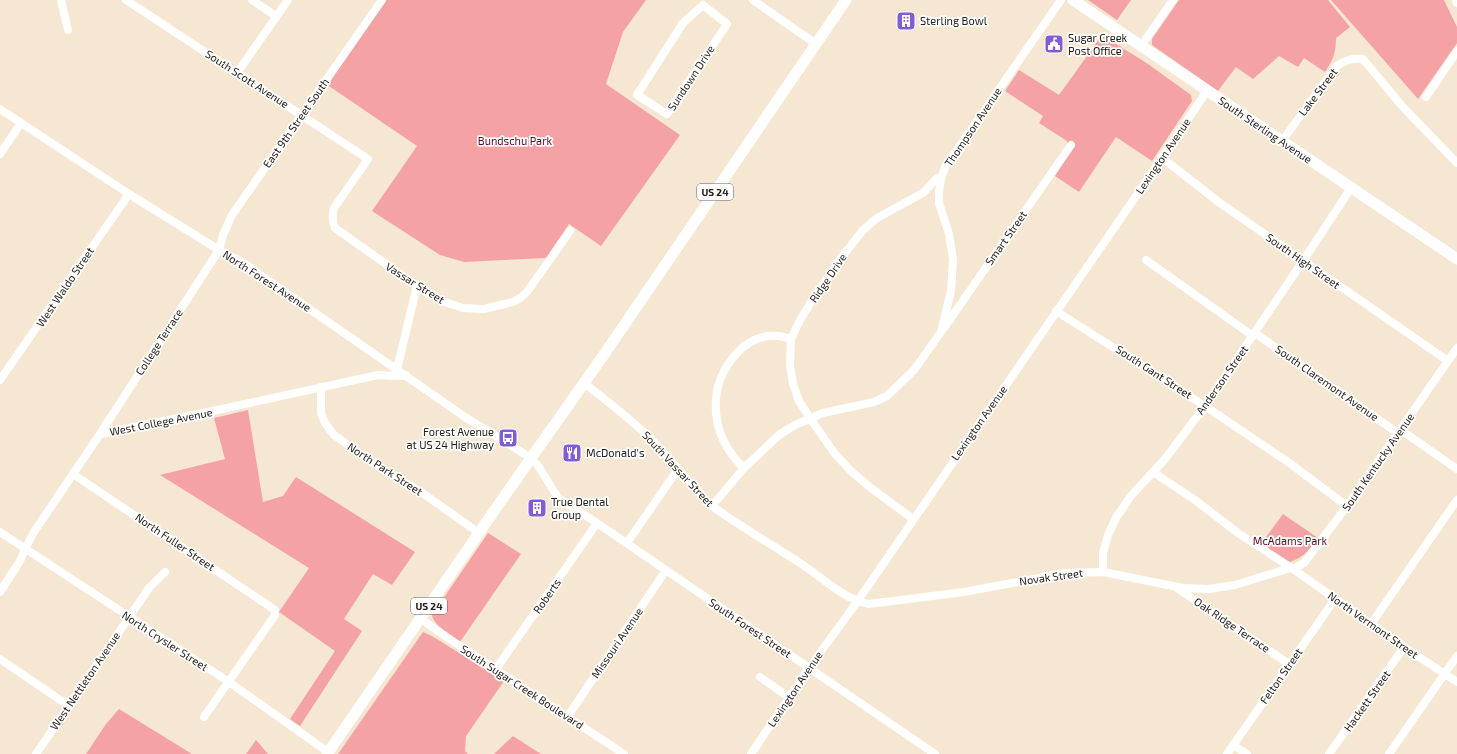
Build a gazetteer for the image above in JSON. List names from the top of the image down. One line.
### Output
{"streets":{"main road":["South Sterling Avenue","US 24"],"street":["Sundown Drive","South Scott Avenue","Lake Street","East 9th Street South","Thompson Avenue","Lexington Avenue","Smart Street","South High Street","Ridge Drive","North Forest Avenue","Vassar Street","West Waldo Street","College Terrace","South Gant Street","Anderson Street","South Claremont Avenue","West College Avenue","South Kentucky Avenue","North Park Street","South Vassar Street","North Fuller Street","Novak Street","Roberts","Oak Ridge Terrace","North Vermont Street","South Forest Street","North Crysler Street","Missouri Avenue","Felton Street","West Nettleton Avenue","South Sugar Creek Boulevard","Hackett Street"]},"crossings":[["South Scott Avenue","East 9th Street South"],["South Scott Avenue","Vassar Street"],["Lake Street","South Sterling Avenue"],["East 9th Street South","North Forest Avenue"],["East 9th Street South","College Terrace"],["Thompson Avenue","Smart Street"],["Thompson Avenue","Ridge Drive"],["Thompson Avenue","South Vassar Street"],["South Sterling Avenue","Lexington Avenue"],["South Sterling Avenue","Anderson Street"],["Lexington Avenue","South High Street"],["Lexington Avenue","Ridge Drive"],["Lexington Avenue","South Gant Street"],["Lexington Avenue","South Vassar Street"],["Lexington Avenue","Novak Street"],["Lexington Avenue","South Forest Street"],["US 24","North Forest Avenue"],["US 24","North Park Street"],["US 24","South Vassar Street"],["US 24","North Crysler Street"],["US 24","South Sugar Creek Boulevard"],["South High Street","Anderson Street"],["South High Street","South Kentucky Avenue"],["North Forest Avenue","West Waldo Street"],["North Forest Avenue","College Terrace"],["North Forest Avenue","West College Avenue"],["North Forest Avenue","South Forest Street"],["College Terrace","West College Avenue"],["South Gant Street","Anderson Street"],["South Gant Street","South Kentucky Avenue"],["Anderson Street","South Claremont Avenue"],["Anderson Street","Novak Street"],["Anderson Street","North Vermont Street"],["South Claremont Avenue","South Kentucky Avenue"],["West College Avenue","North Park Street"],["West College Avenue","North Fuller Street"],["West College Avenue","North Crysler Street"],["South Kentucky Avenue","Novak Street"],["South Kentucky Avenue","North Vermont Street"],["South Vassar Street","Novak Street"],["North Fuller Street","North Crysler Street"],["Novak Street","Oak Ridge Terrace"],["Novak Street","North Vermont Street"],["Roberts","South Forest Street"],["Roberts","South Sugar Creek Boulevard"],["Oak Ridge Terrace","Felton Street"],["North Vermont Street","Felton Street"],["North Vermont Street","Hackett Street"],["South Forest Street","Missouri Avenue"],["North Crysler Street","West Nettleton Avenue"],["Missouri Avenue","South Sugar Creek Boulevard"]],"parks":["Bundschu Park","McAdams Park"],"places":{"building":["Sterling Bowl","True Dental Group"],"public building":["Sugar Creek Post Office"],"bus stop":["Forest Avenue at US 24 Highway"],"restaurant":["McDonald's"]}}
